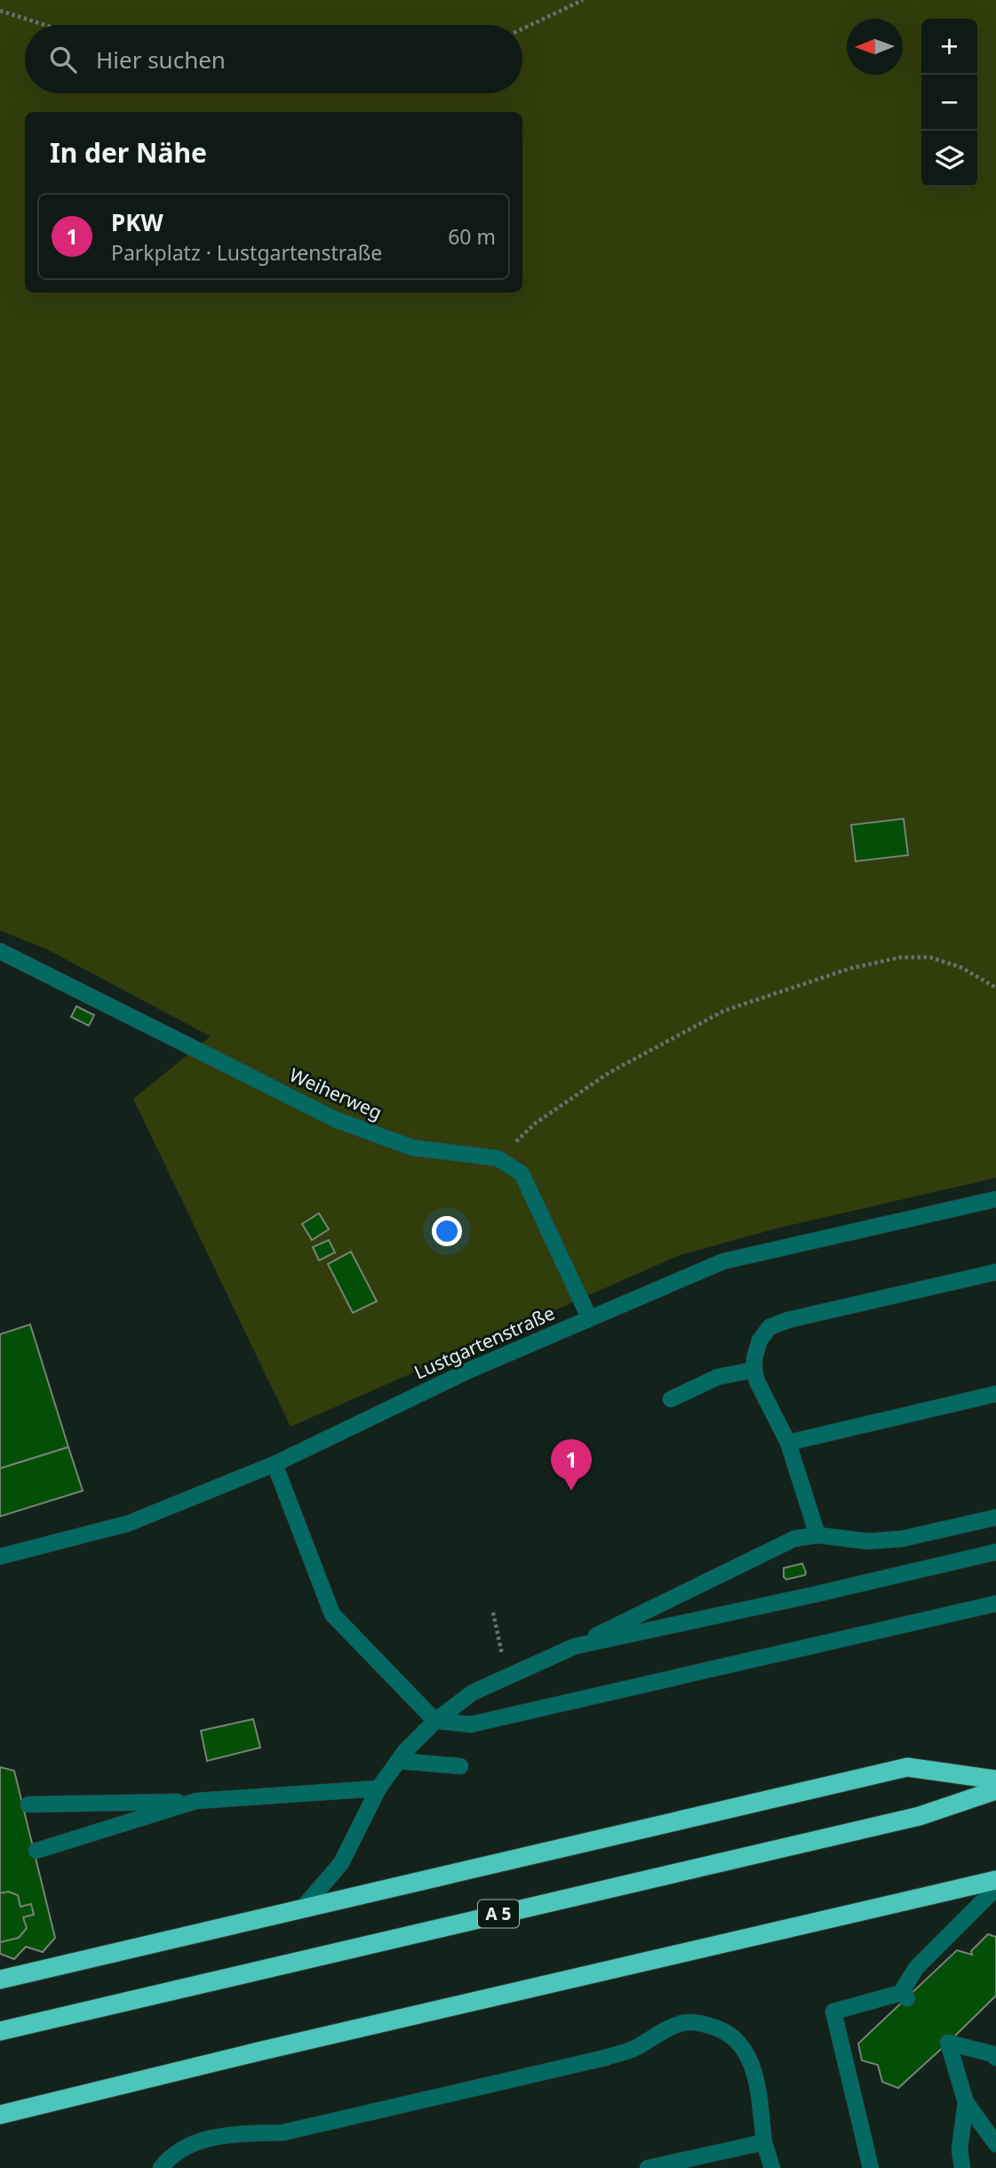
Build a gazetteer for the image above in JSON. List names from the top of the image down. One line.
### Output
{"streets":{"highway":["A 5"],"street":["Weiherweg","Lustgartenstraße"]},"crossings":[["Weiherweg","Lustgartenstraße"]],"north":"left","page":{"map_buttons":["+","−"],"search":"Hier suchen","heading":"In der Nähe","list":[{"mark":"1","name":"PKW","note":"Parkplatz · Lustgartenstraße","value":"60 m"}],"pins":"1"}}
